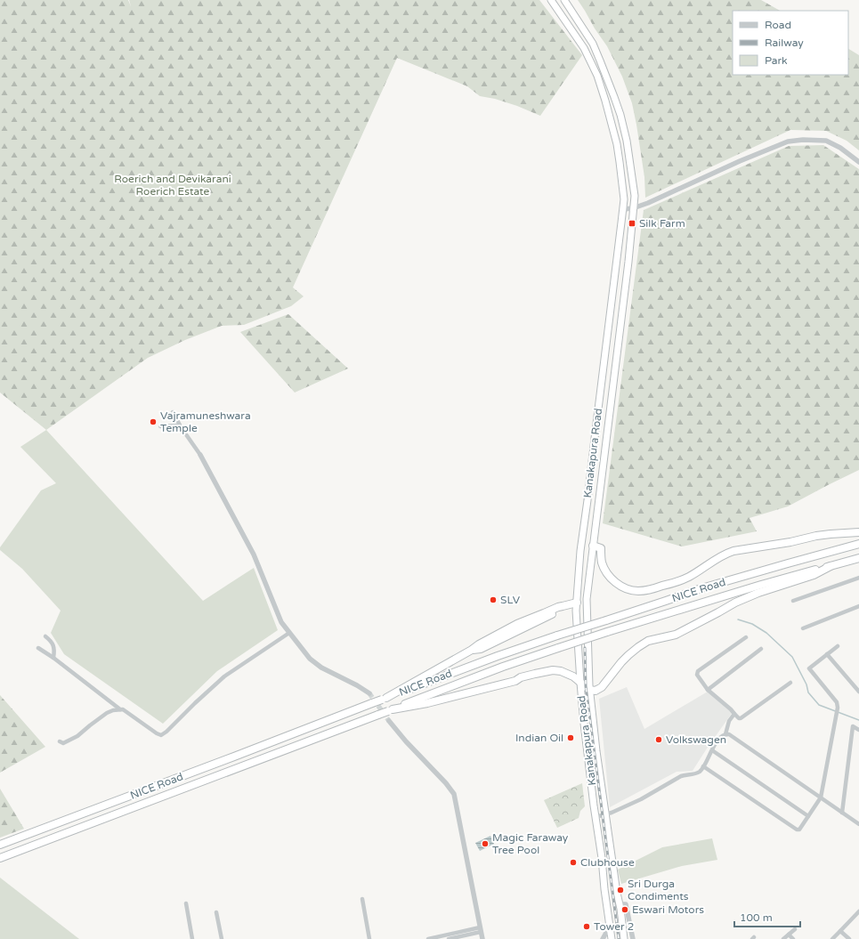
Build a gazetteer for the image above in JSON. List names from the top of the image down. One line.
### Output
{"streets":{"highway":["Kanakapura Road","NICE Road"]},"parks":["Roerich and Devikarani Roerich Estate"],"places":{"transit":["Silk Farm"],"other":["Vajramuneshwara Temple","SLV","Indian Oil","Volkswagen","Magic Faraway Tree Pool","Clubhouse","Sri Durga Condiments","Eswari Motors","Tower 2"]},"legend":["Road","Railway","Park"],"scale_bar":"100 m"}
